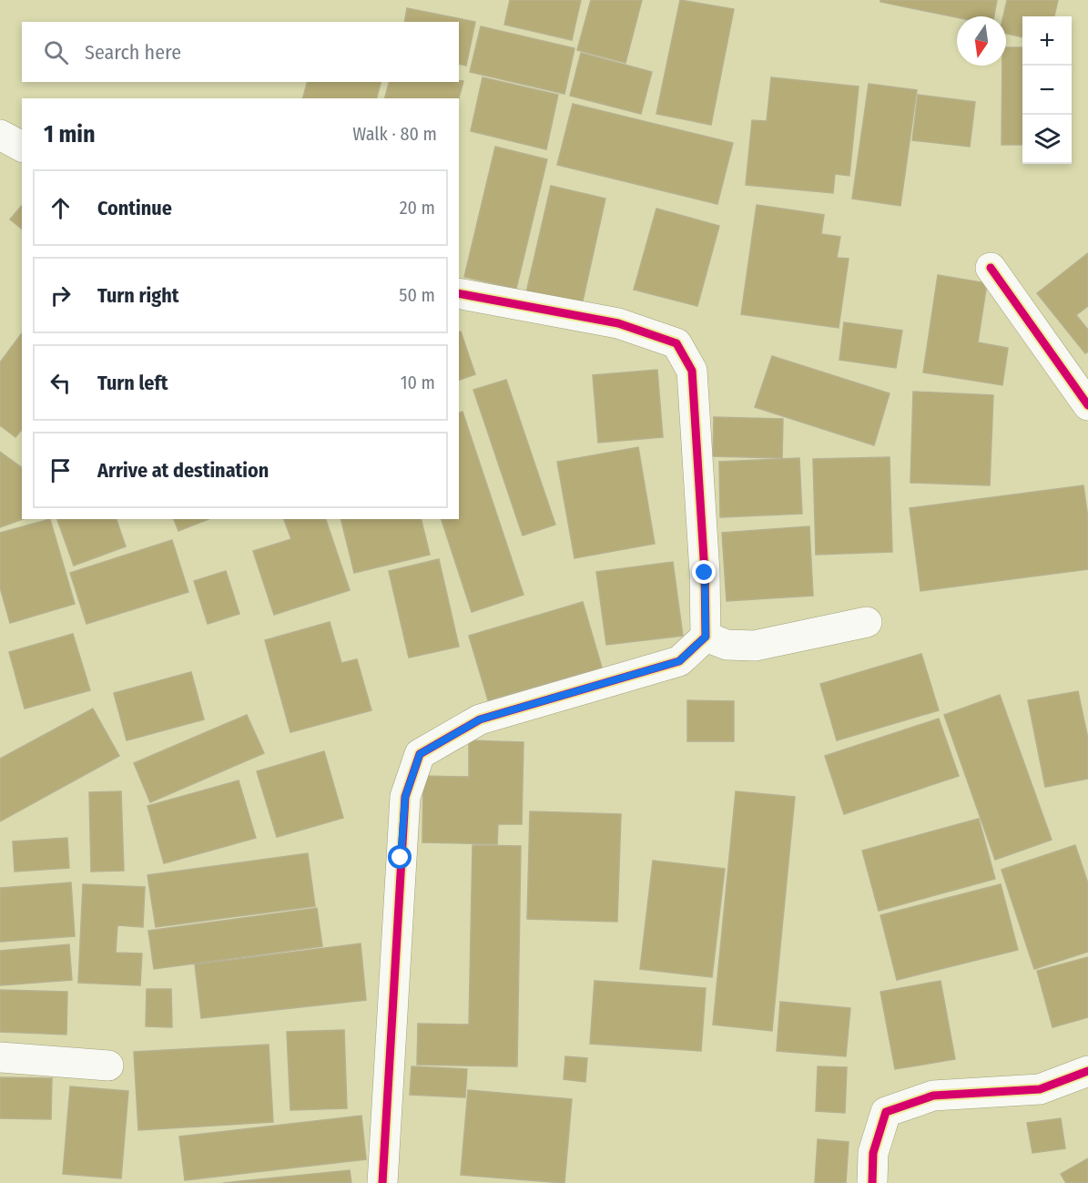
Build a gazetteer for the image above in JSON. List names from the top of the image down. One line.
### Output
{"north":"bottom","page":{"map_buttons":["+","−"],"search":"Search here","heading":["1 min","Walk · 80 m"],"list":[["Continue","20 m"],["Turn right","50 m"],["Turn left","10 m"],"Arrive at destination"]}}
